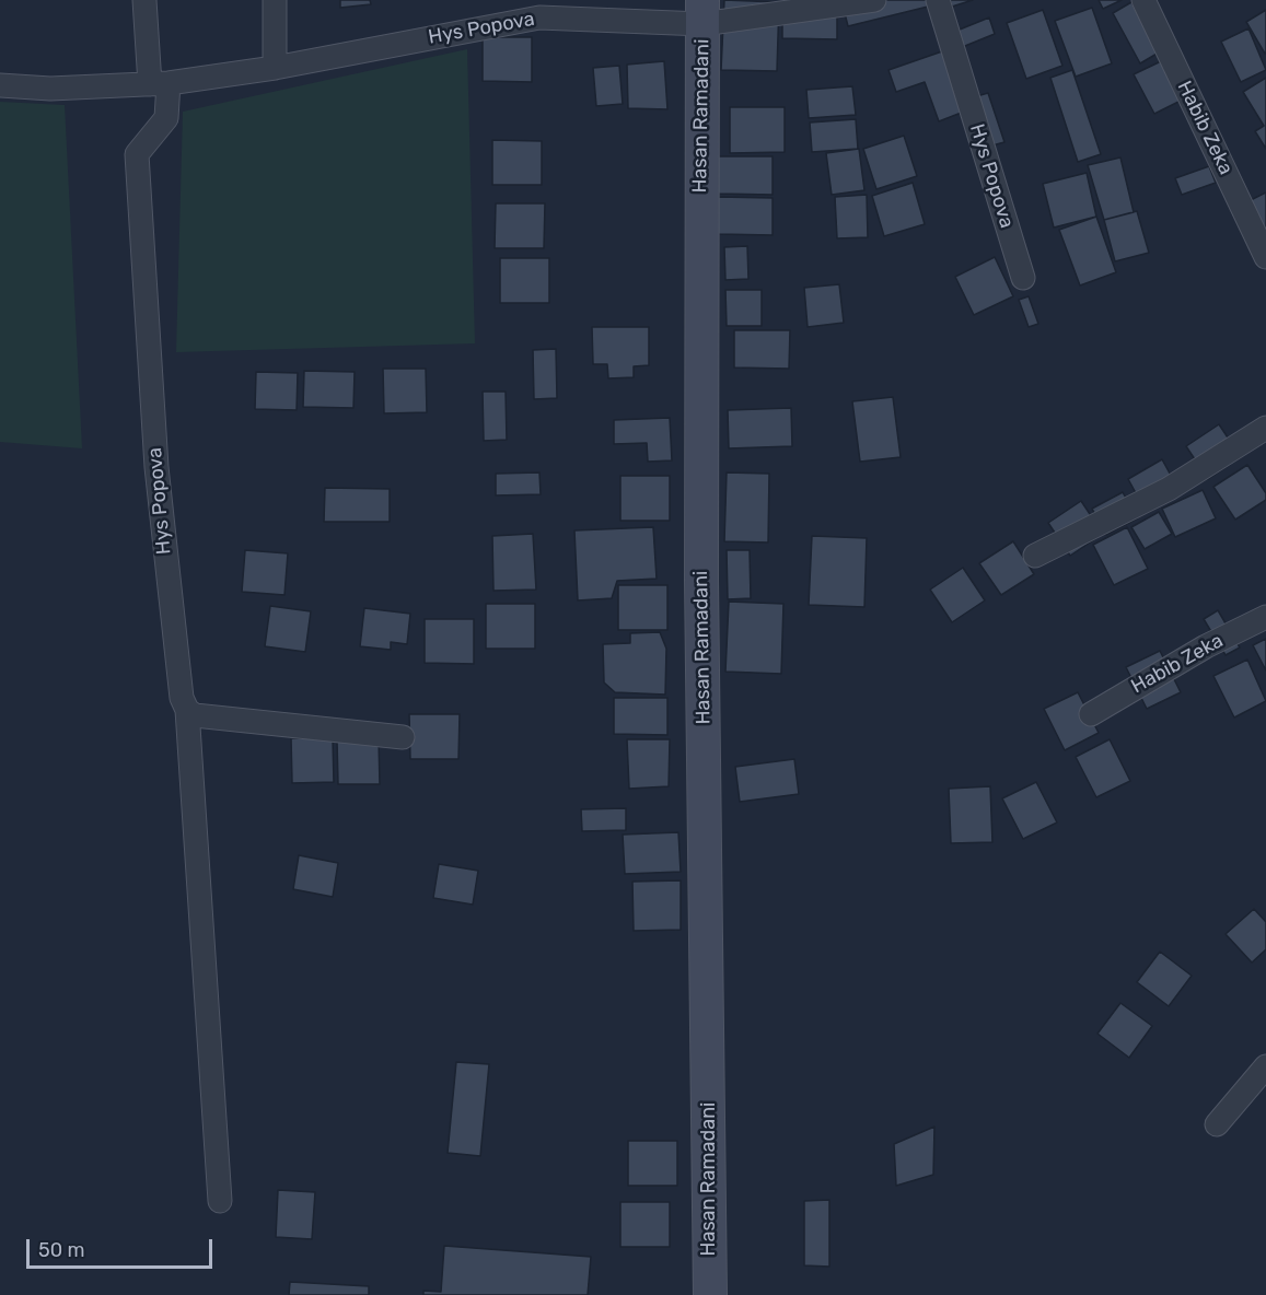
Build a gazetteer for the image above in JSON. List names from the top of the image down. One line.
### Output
{"streets":{"main road":["Hasan Ramadani"],"street":["Hys Popova","Habib Zeka"]},"crossings":[["Hys Popova","Hasan Ramadani"]],"scale_bar":"50 m"}
